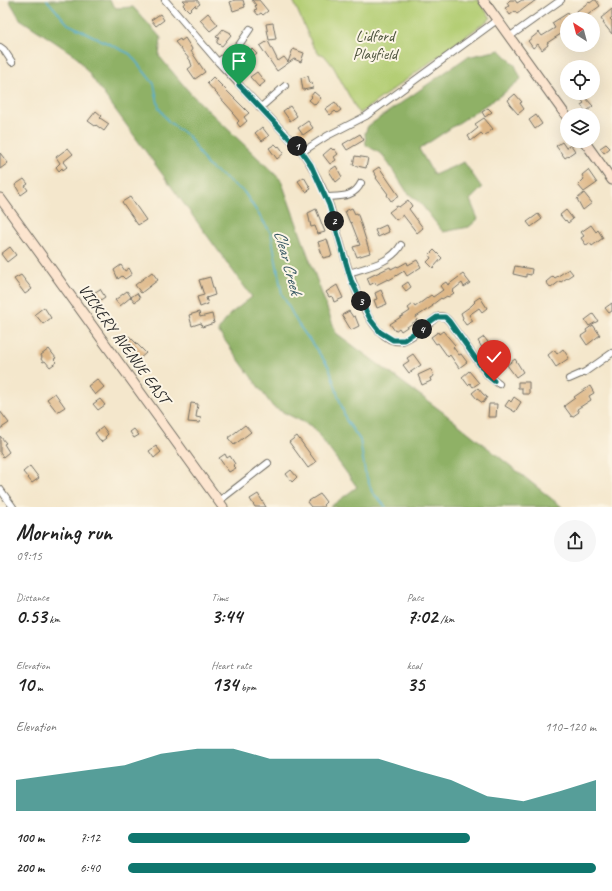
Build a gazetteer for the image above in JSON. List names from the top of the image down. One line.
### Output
{"streets":{"street":["VICKERY AVENUE EAST"]},"water":["Clear Creek"],"parks":["Lidford Playfield"],"north":"top left","page":{"pins":["1","2","3","4"],"heading":["Morning run","09:15"],"stats":[["Distance","0.53 km"],["Time","3:44"],["Pace","7:02 /km"],["Elevation","10 m"],["Heart rate","134 bpm"],["kcal","35"]],"chart":["Elevation","110–120 m"],"list":[{"name":"100 m","note":"7:12"},{"name":"200 m","note":"6:40"}]}}
